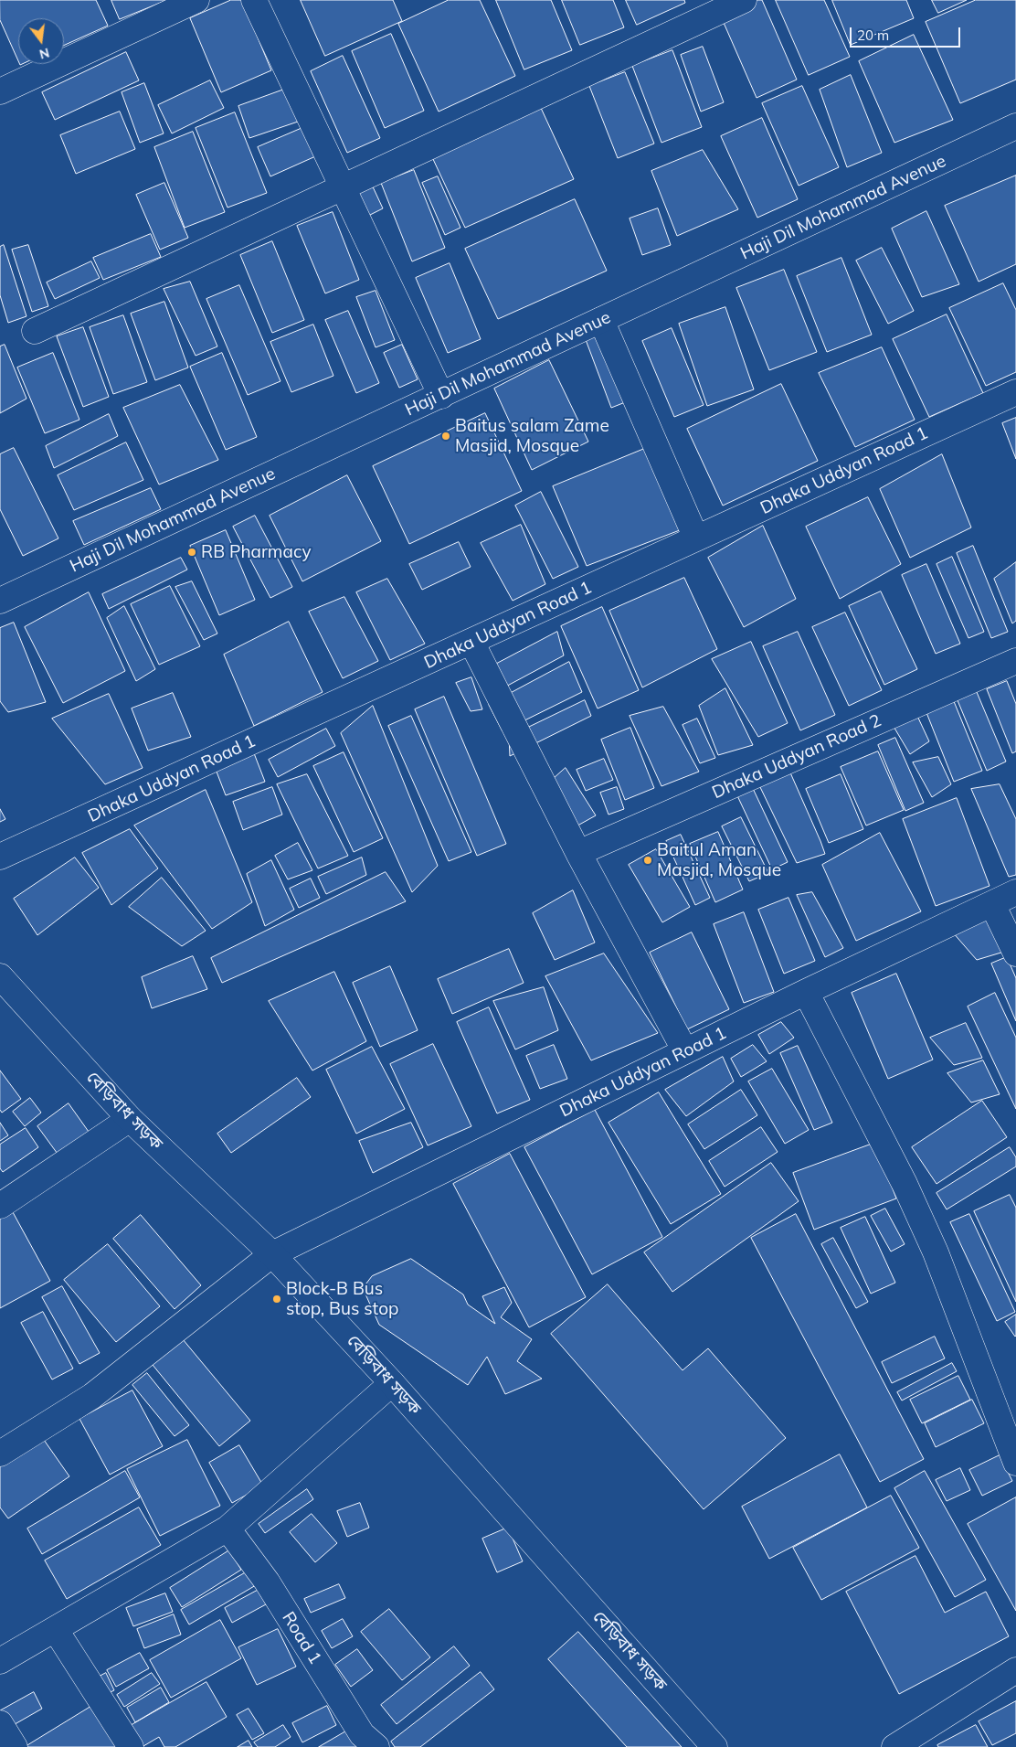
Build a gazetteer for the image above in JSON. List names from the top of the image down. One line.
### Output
{"streets":{"main road":["Haji Dil Mohammad Avenue","Dhaka Uddyan Road 1","Dhaka Uddyan Road 2","বেড়িবাধ সড়ক","Road 1"]},"crossings":[["Dhaka Uddyan Road 1","বেড়িবাধ সড়ক"]],"places":["Baitus salam Zame Masjid, Mosque","RB Pharmacy","Baitul Aman Masjid, Mosque","Block-B Bus stop, Bus stop"],"scale_bar":"20 m","north":"bottom"}
